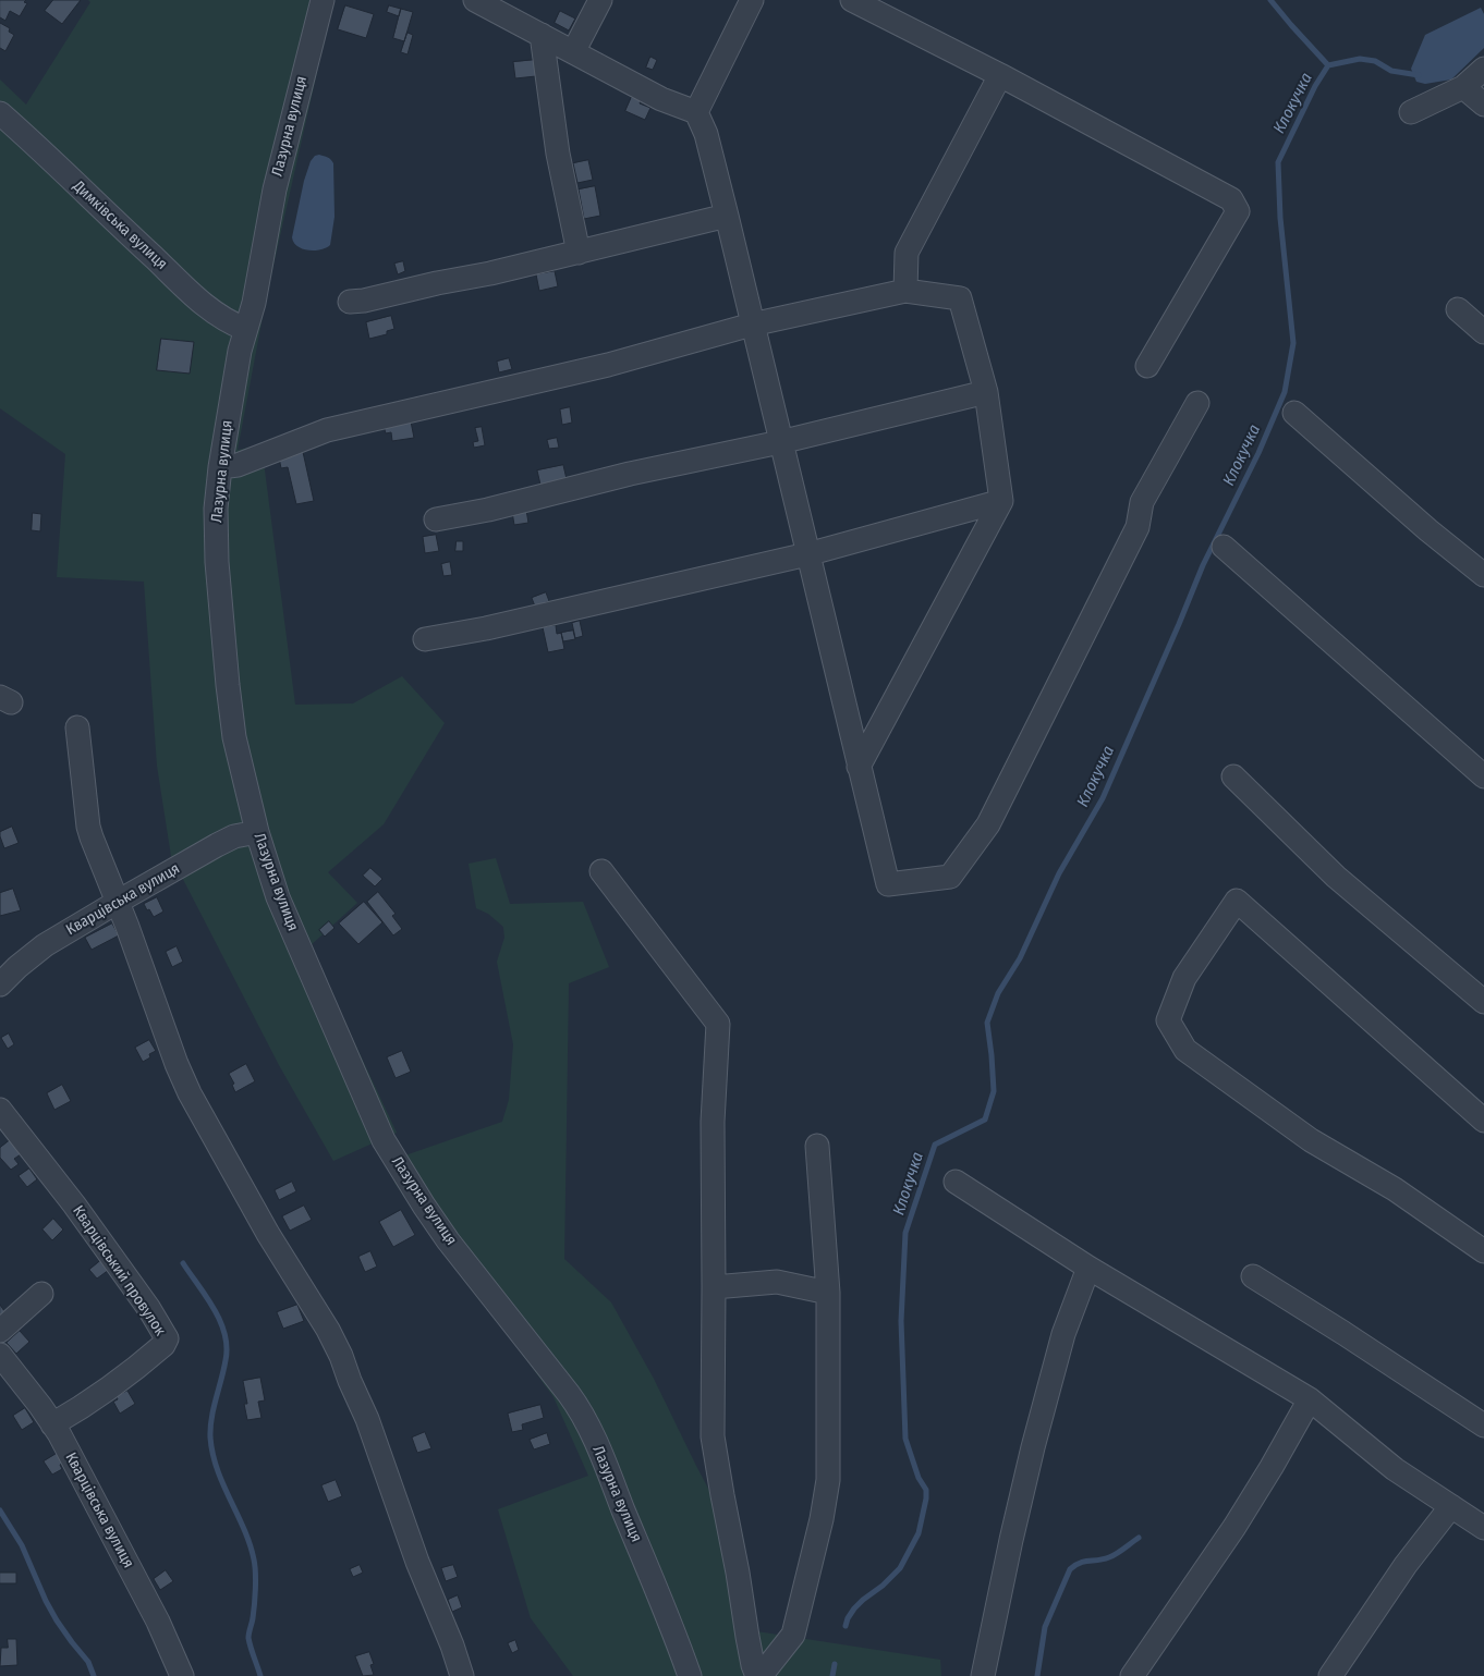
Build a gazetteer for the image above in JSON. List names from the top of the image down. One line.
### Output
{"streets":{"street":["Лазурна вулиця","Димківська вулиця","Кварцівська вулиця","Кварцівський провулок"]},"crossings":[["Лазурна вулиця","Димківська вулиця"],["Лазурна вулиця","Кварцівська вулиця"],["Кварцівська вулиця","Кварцівський провулок"]],"water":["Клокучка"]}
